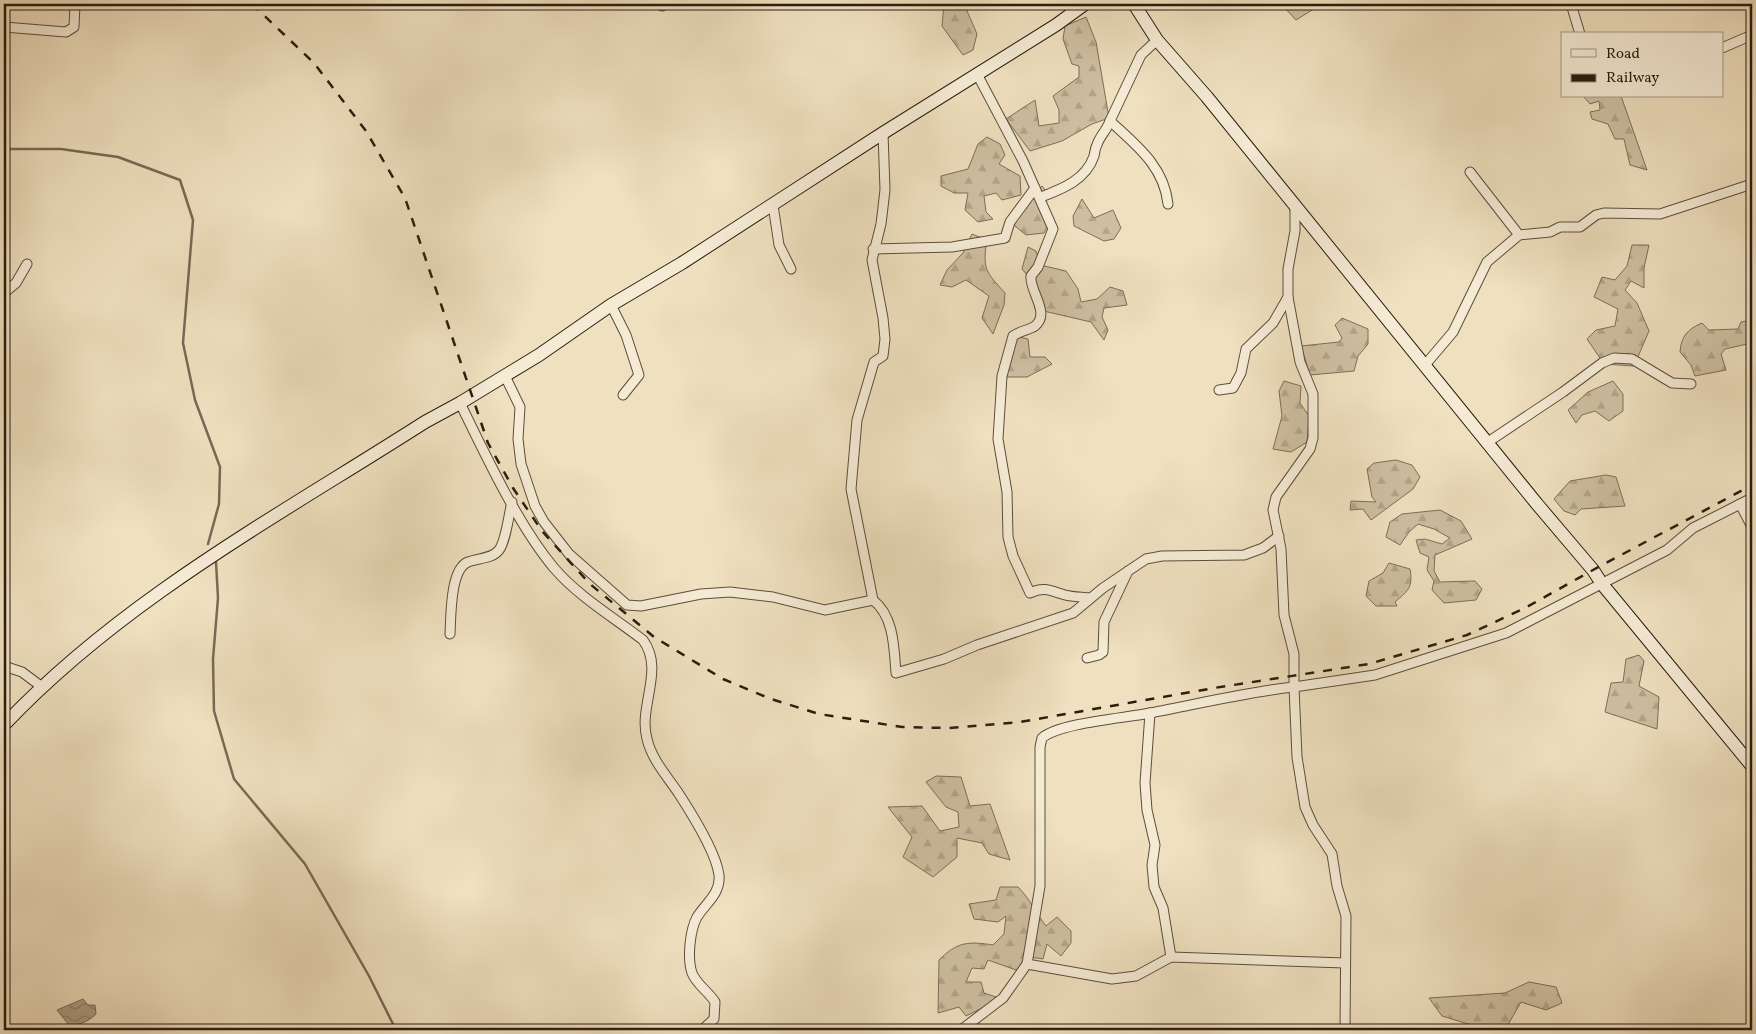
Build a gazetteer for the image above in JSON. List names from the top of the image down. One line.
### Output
{"legend":["Road","Railway"]}
